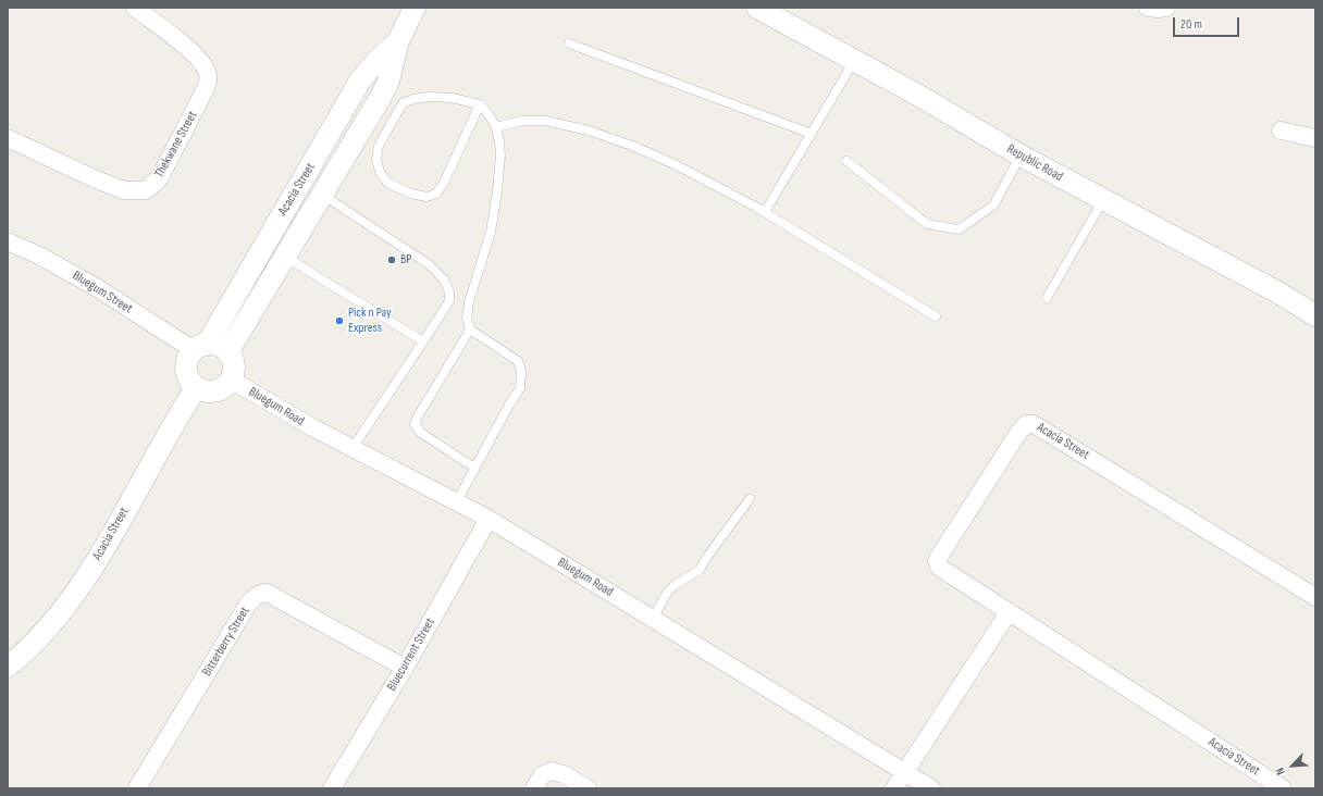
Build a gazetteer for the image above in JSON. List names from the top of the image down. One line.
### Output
{"streets":{"street":["Thekwane Street","Republic Road","Acacia Street","Bluegum Street","Bluegum Road","Bitterberry Street","Bluecurrent Street"]},"crossings":[["Acacia Street","Bluegum Street"],["Acacia Street","Bluegum Road"],["Bluegum Street","Bluegum Road"],["Bluegum Road","Bluecurrent Street"],["Bitterberry Street","Bluecurrent Street"]],"places":["BP","Pick n Pay Express"],"scale_bar":"20 m","north":"bottom left"}
